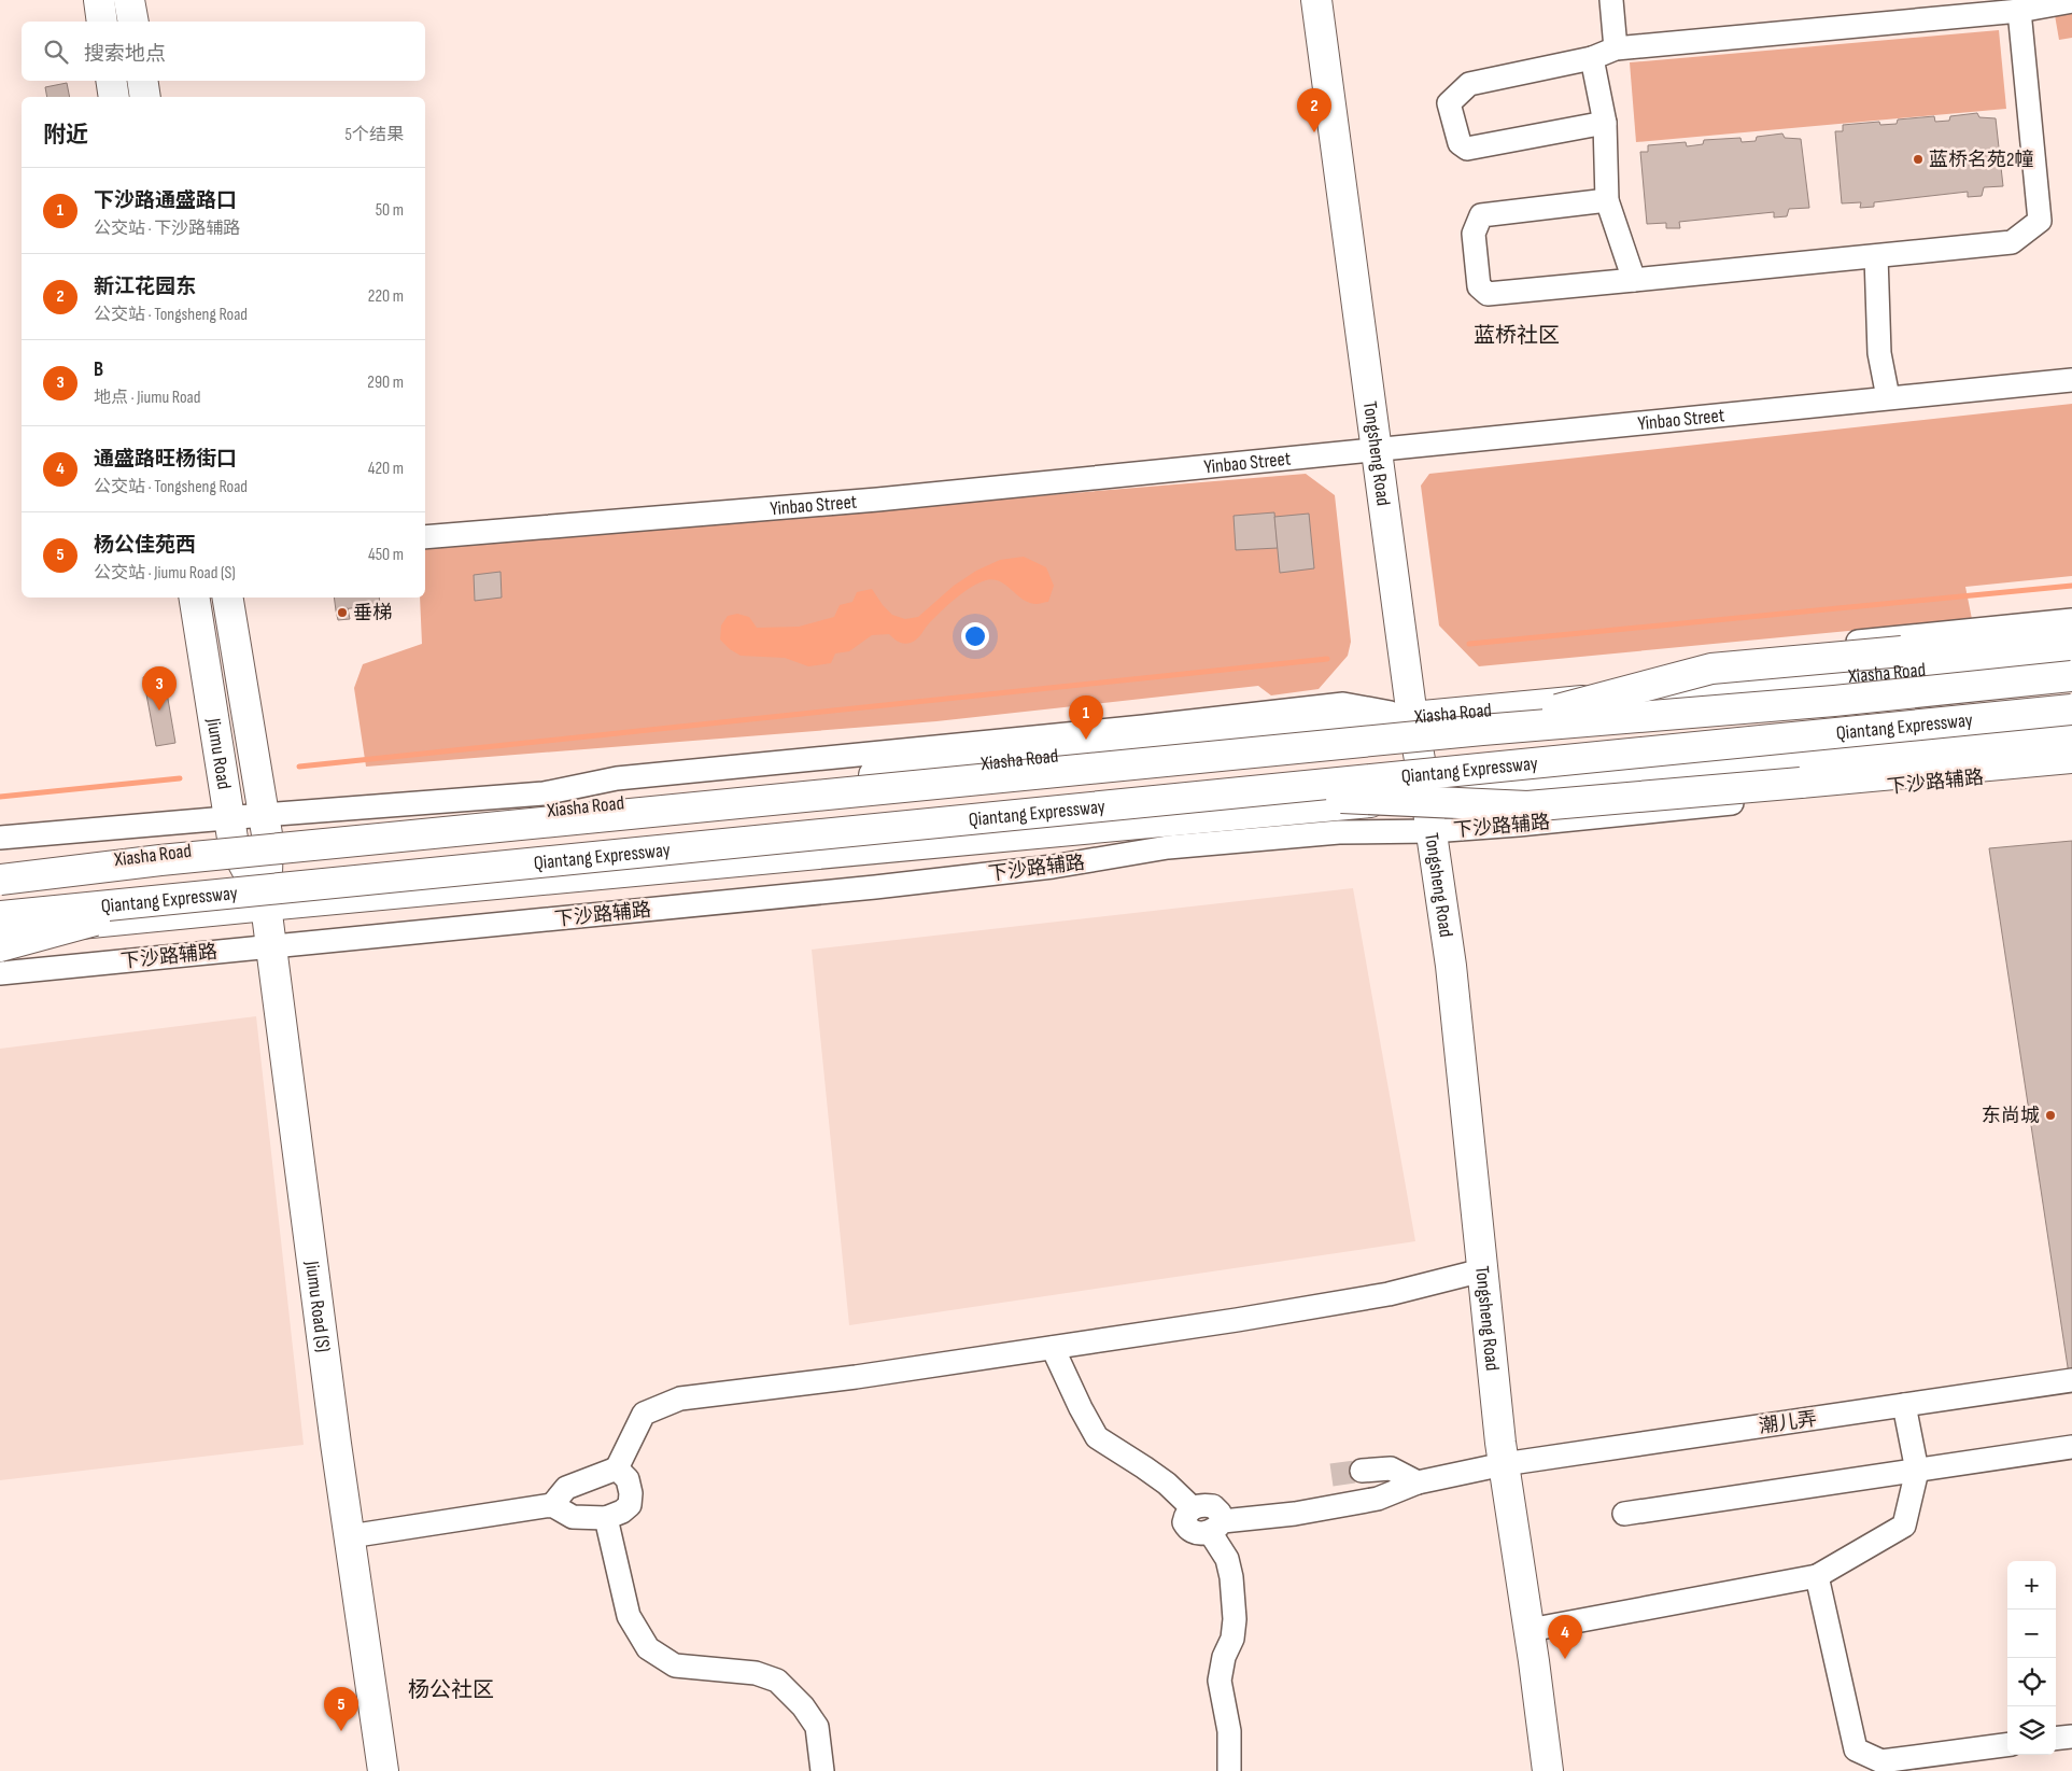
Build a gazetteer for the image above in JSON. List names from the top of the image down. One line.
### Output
{"streets":{"main road":["Tongsheng Road","Xiasha Road","Qiantang Expressway","Jiumu Road","Jiumu Road (S)"],"street":["Yinbao Street","下沙路辅路","潮儿弄"]},"crossings":[["Yinbao Street","Tongsheng Road"],["Tongsheng Road","Xiasha Road"],["Tongsheng Road","下沙路辅路"],["Tongsheng Road","潮儿弄"],["Xiasha Road","Jiumu Road"],["Xiasha Road","Jiumu Road (S)"],["Jiumu Road","Jiumu Road (S)"],["下沙路辅路","Jiumu Road (S)"]],"districts":["蓝桥社区","杨公社区"],"places":["蓝桥名苑2幢","垂梯","东尚城"],"page":{"search":"搜索地点","pins":["2","3","1","4","5"],"heading":["附近","5个结果"],"list":[{"mark":"1","name":"下沙路通盛路口","note":"公交站 · 下沙路辅路","value":"50 m"},{"mark":"2","name":"新江花园东","note":"公交站 · Tongsheng Road","value":"220 m"},{"mark":"3","name":"B","note":"地点 · Jiumu Road","value":"290 m"},{"mark":"4","name":"通盛路旺杨街口","note":"公交站 · Tongsheng Road","value":"420 m"},{"mark":"5","name":"杨公佳苑西","note":"公交站 · Jiumu Road (S)","value":"450 m"}],"map_buttons":["+","−"]}}
